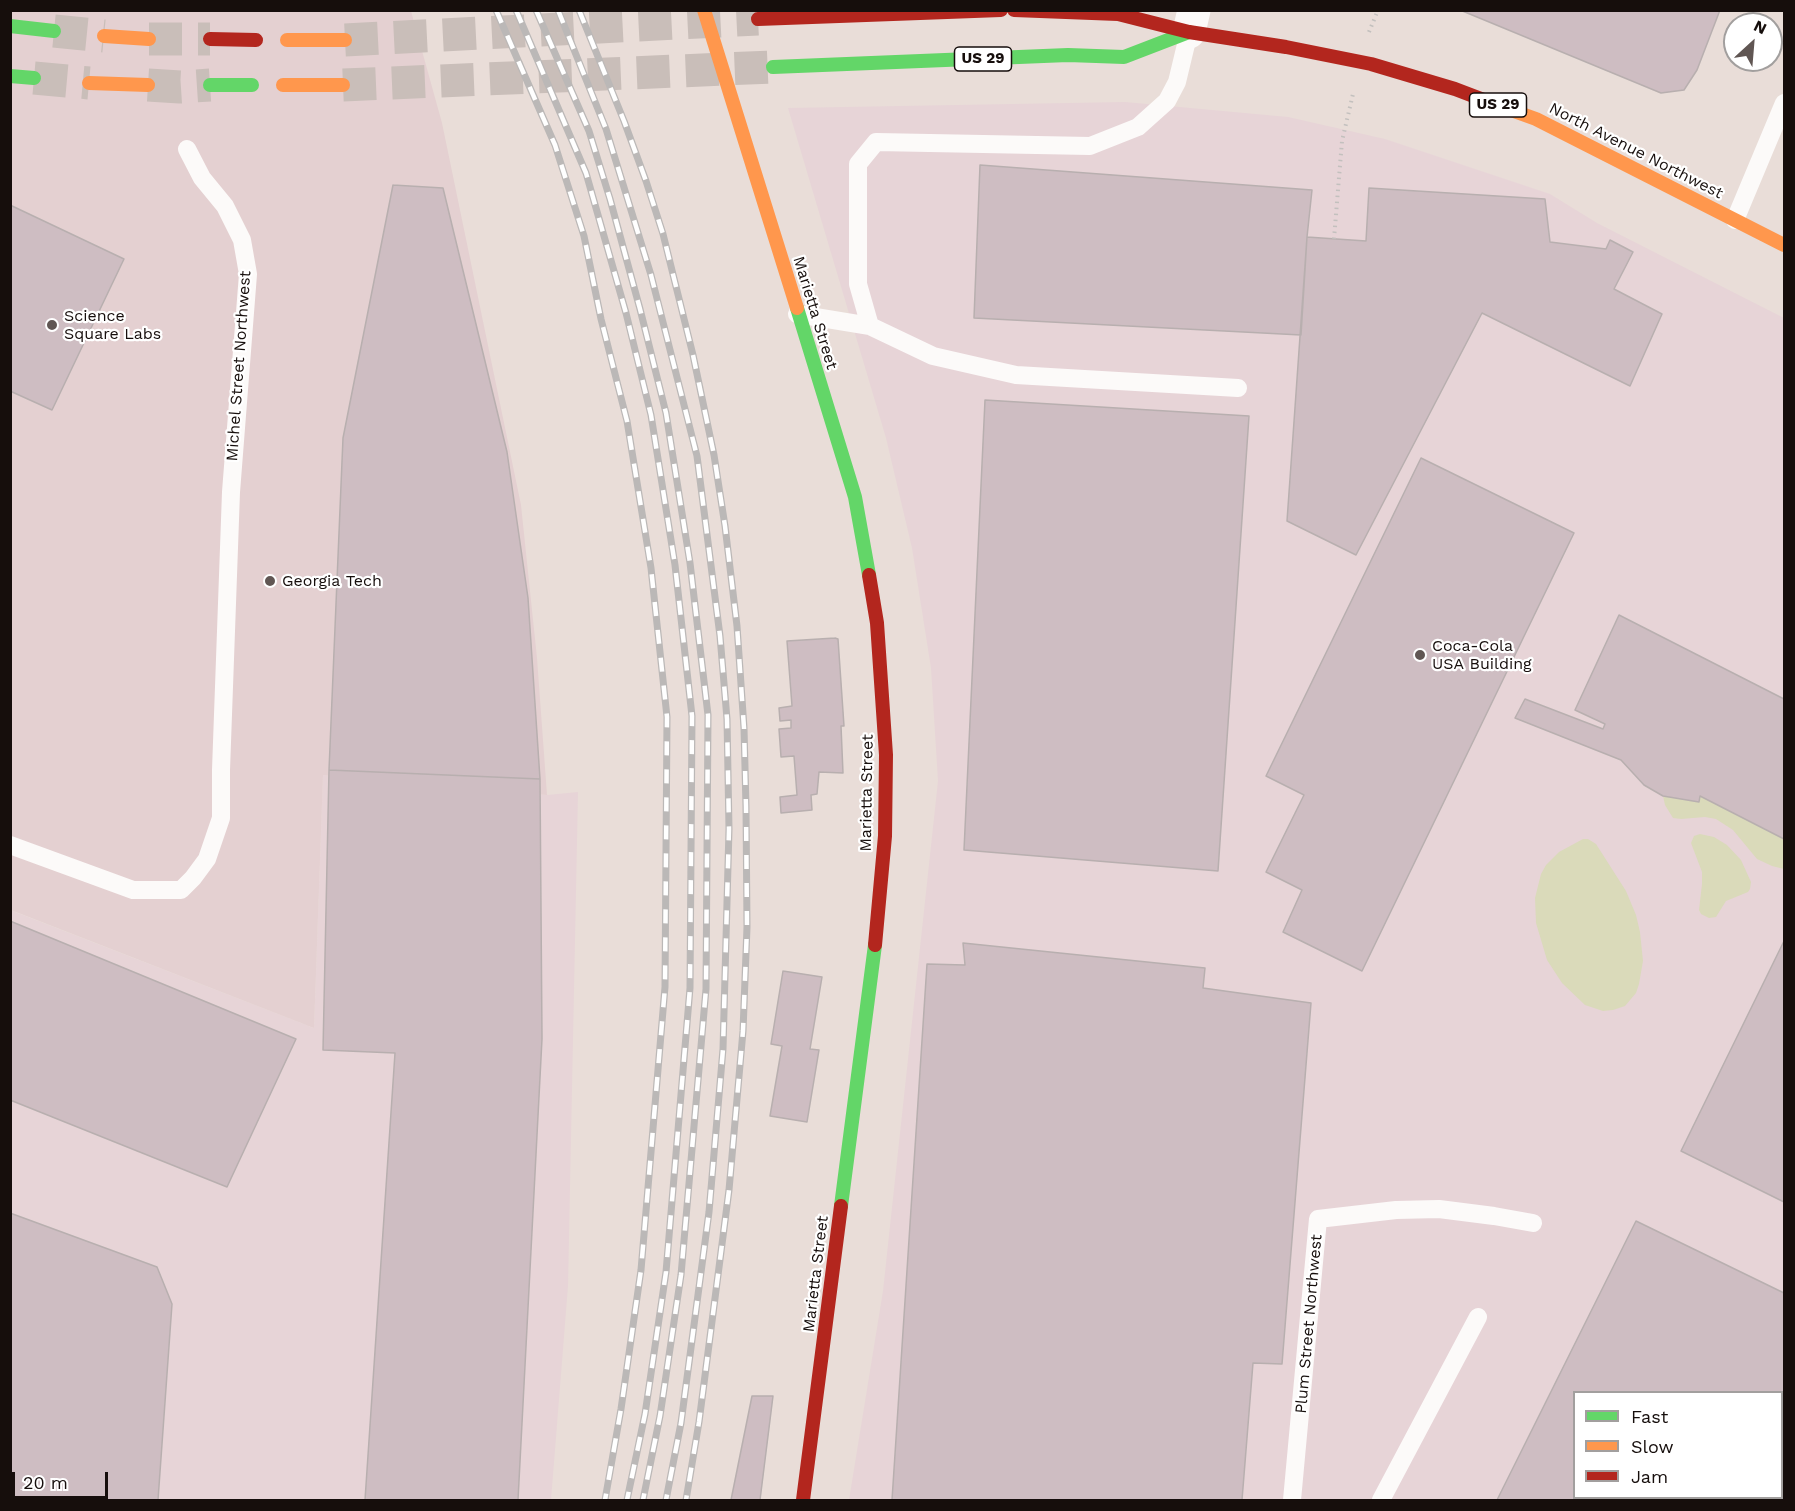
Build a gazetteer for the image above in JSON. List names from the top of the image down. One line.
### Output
{"streets":{"main road":["US 29","North Avenue Northwest","Marietta Street"],"lane":["Michel Street Northwest","Plum Street Northwest"]},"places":["Science Square Labs","Georgia Tech","Coca-Cola USA Building"],"legend":["Fast","Slow","Jam"],"scale_bar":"20 m","north":"top right"}
